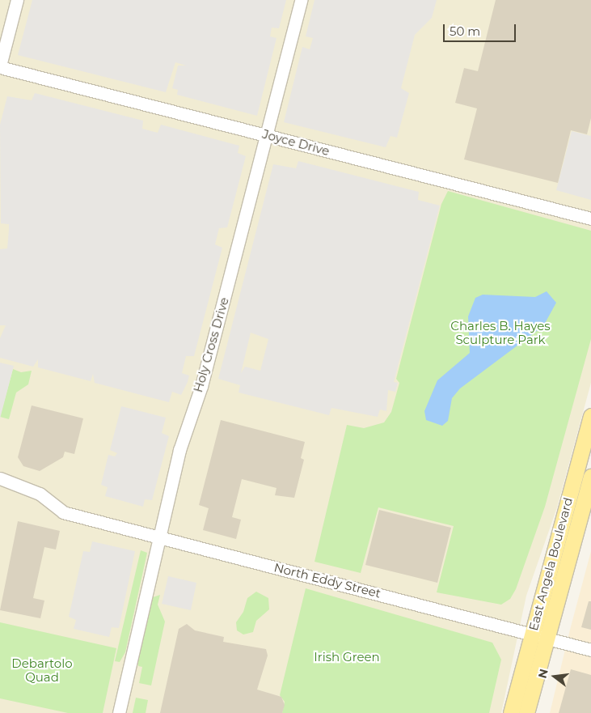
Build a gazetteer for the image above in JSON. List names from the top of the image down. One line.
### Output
{"streets":{"main road":["East Angela Boulevard"],"street":["Joyce Drive","Holy Cross Drive","North Eddy Street"]},"crossings":[["Joyce Drive","Holy Cross Drive"],["Holy Cross Drive","North Eddy Street"],["East Angela Boulevard","North Eddy Street"]],"parks":["Charles B. Hayes Sculpture Park","Irish Green","Debartolo Quad"],"scale_bar":"50 m","north":"left"}
